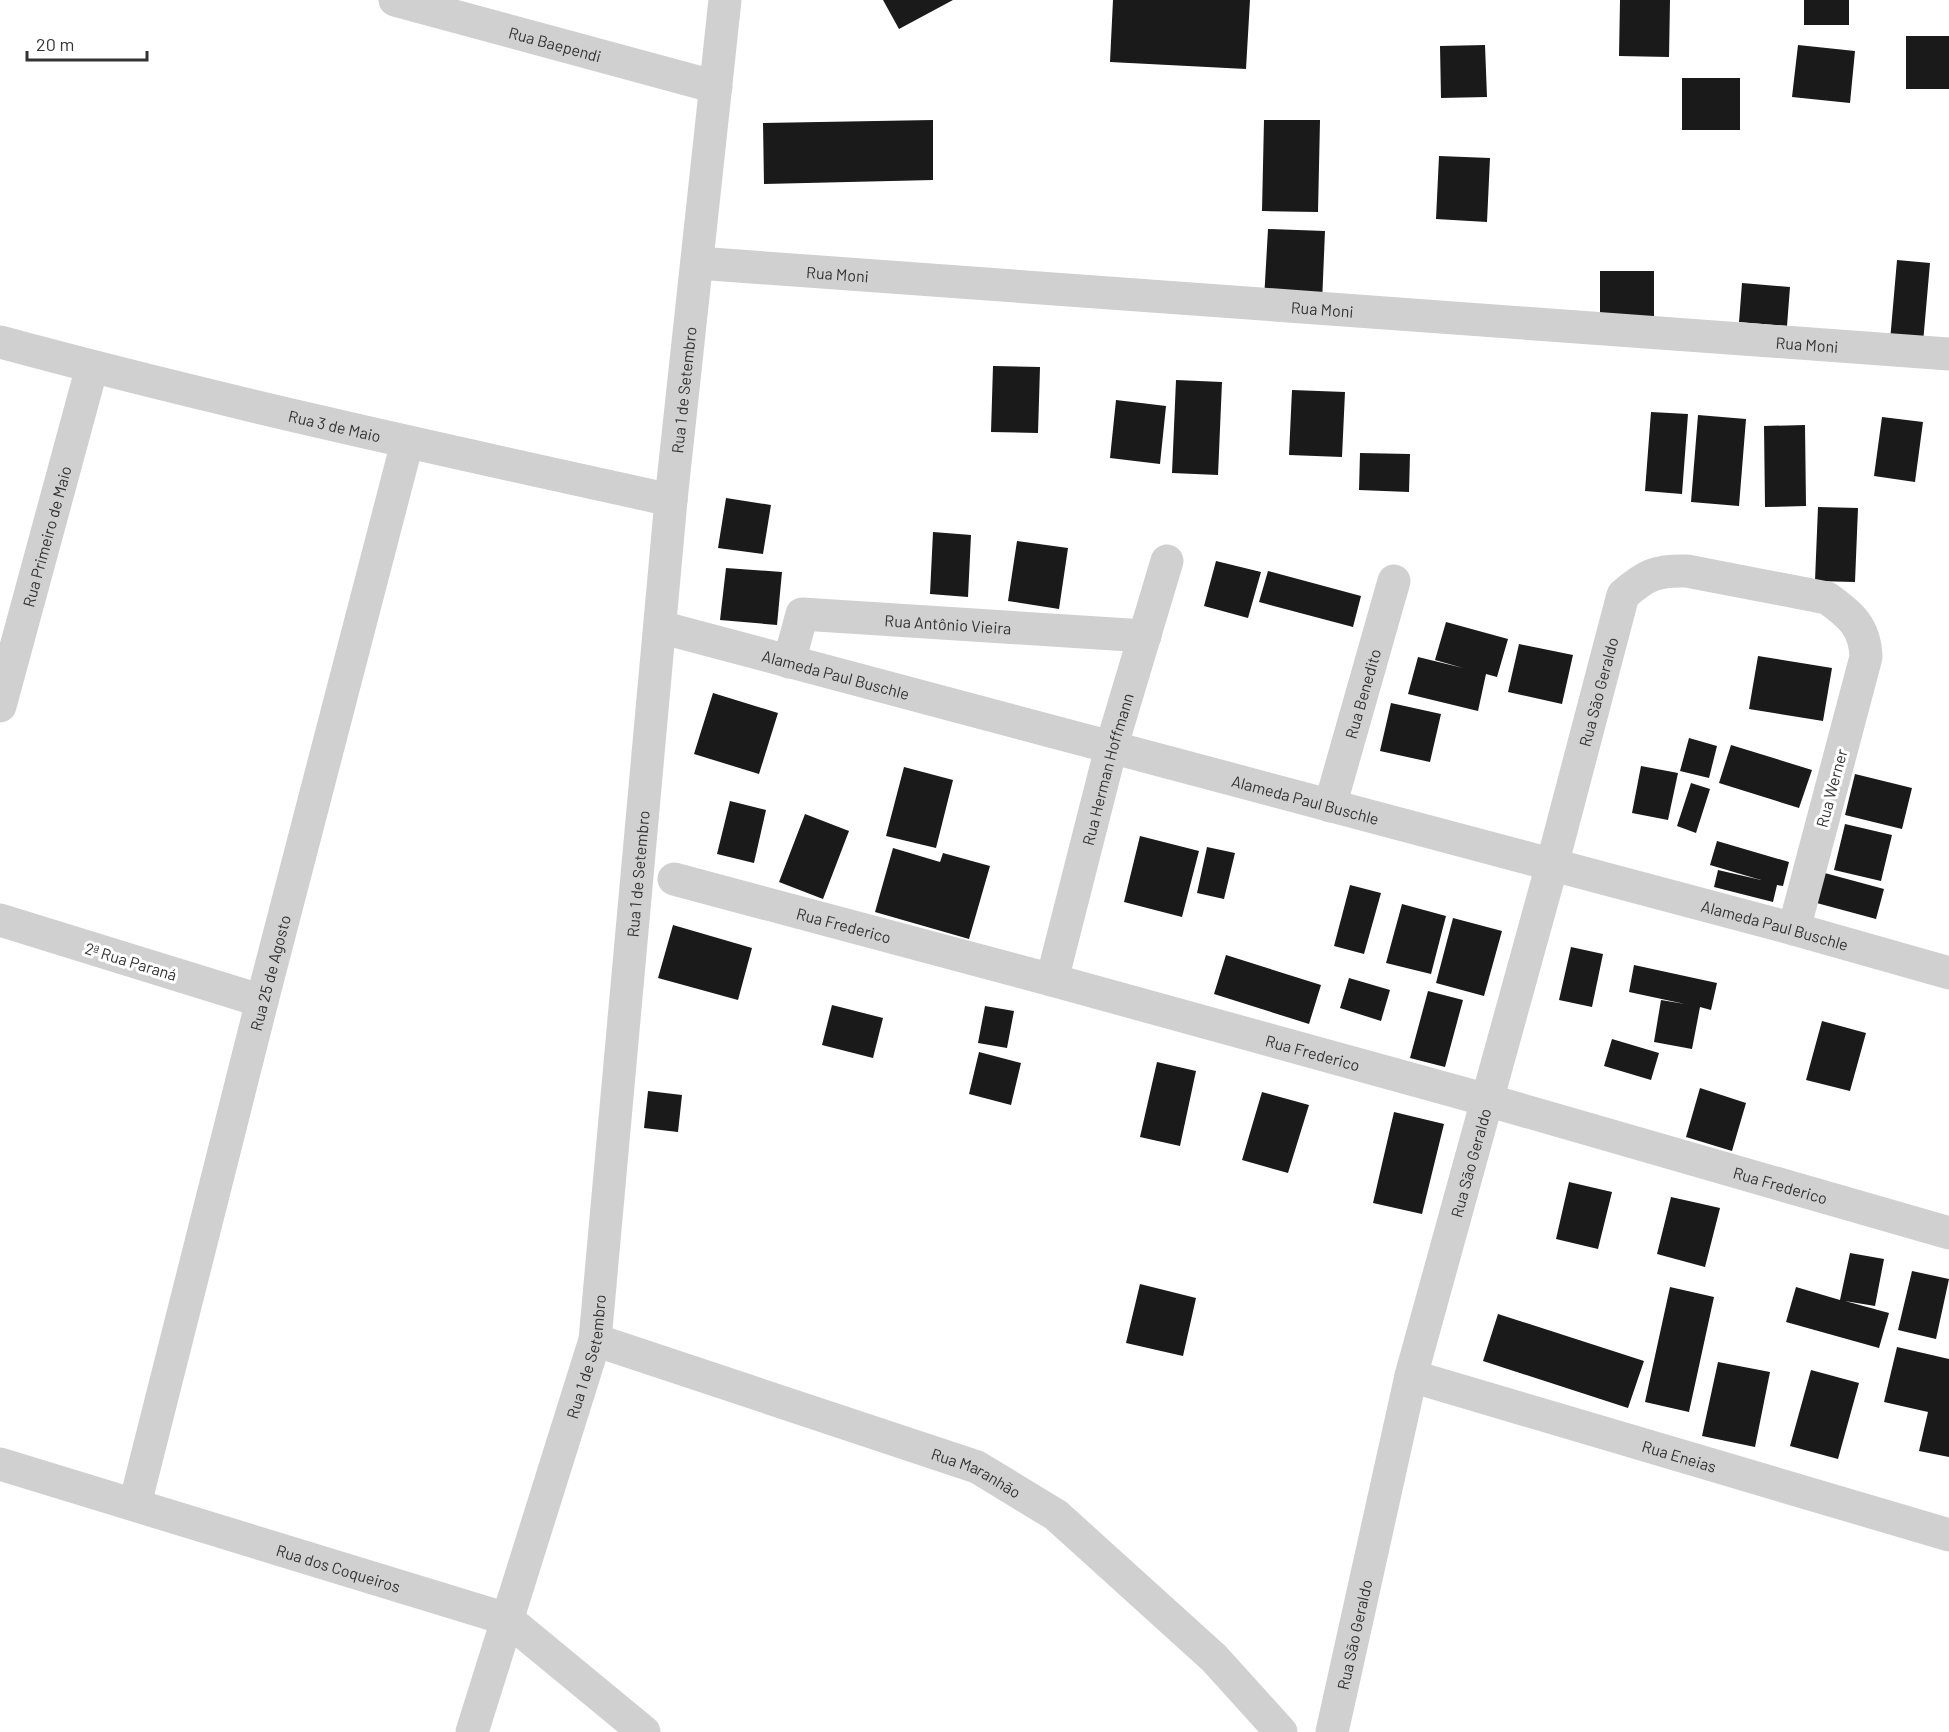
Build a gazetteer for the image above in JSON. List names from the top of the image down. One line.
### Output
{"streets":{"street":["Rua Baependi","Rua Moni","Rua 1 de Setembro","Rua 3 de Maio","Rua Primeiro de Maio","Rua Antônio Vieira","Alameda Paul Buschle","Rua São Geraldo","Rua Benedito","Rua Herman Hoffmann","Rua Werner","Rua Frederico","2ª Rua Paraná","Rua 25 de Agosto","Rua Eneias","Rua Maranhão","Rua dos Coqueiros"]},"crossings":[["Rua Baependi","Rua 1 de Setembro"],["Rua Moni","Rua 1 de Setembro"],["Rua 1 de Setembro","Rua 3 de Maio"],["Rua 1 de Setembro","Alameda Paul Buschle"],["Rua 1 de Setembro","Rua Maranhão"],["Rua 1 de Setembro","Rua dos Coqueiros"],["Rua 3 de Maio","Rua Primeiro de Maio"],["Rua 3 de Maio","Rua 25 de Agosto"],["Rua Antônio Vieira","Alameda Paul Buschle"],["Rua Antônio Vieira","Rua Herman Hoffmann"],["Alameda Paul Buschle","Rua São Geraldo"],["Alameda Paul Buschle","Rua Benedito"],["Alameda Paul Buschle","Rua Herman Hoffmann"],["Alameda Paul Buschle","Rua Werner"],["Rua São Geraldo","Rua Werner"],["Rua São Geraldo","Rua Frederico"],["Rua São Geraldo","Rua Eneias"],["Rua Herman Hoffmann","Rua Frederico"],["2ª Rua Paraná","Rua 25 de Agosto"],["Rua 25 de Agosto","Rua dos Coqueiros"]],"scale_bar":"20 m"}
